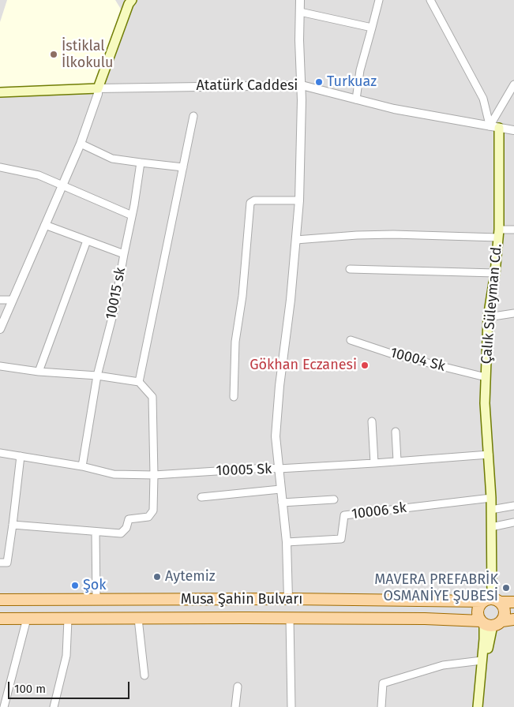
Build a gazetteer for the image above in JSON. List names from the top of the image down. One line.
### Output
{"streets":{"main road":["Atatürk Caddesi","Çalık Süleyman Cd.","Musa Şahin Bulvarı"],"street":["10015 sk","10004 Sk","10005 Sk","10006 sk"]},"crossings":[["Atatürk Caddesi","Çalık Süleyman Cd."],["10015 sk","10005 Sk"],["Çalık Süleyman Cd.","10004 Sk"],["Çalık Süleyman Cd.","10005 Sk"],["Çalık Süleyman Cd.","10006 sk"],["Çalık Süleyman Cd.","Musa Şahin Bulvarı"]],"places":["İstiklal İlkokulu","Turkuaz","Gökhan Eczanesi","Aytemiz","Şok","MAVERA PREFABRİK OSMANİYE ŞUBESİ"],"scale_bar":"100 m"}
